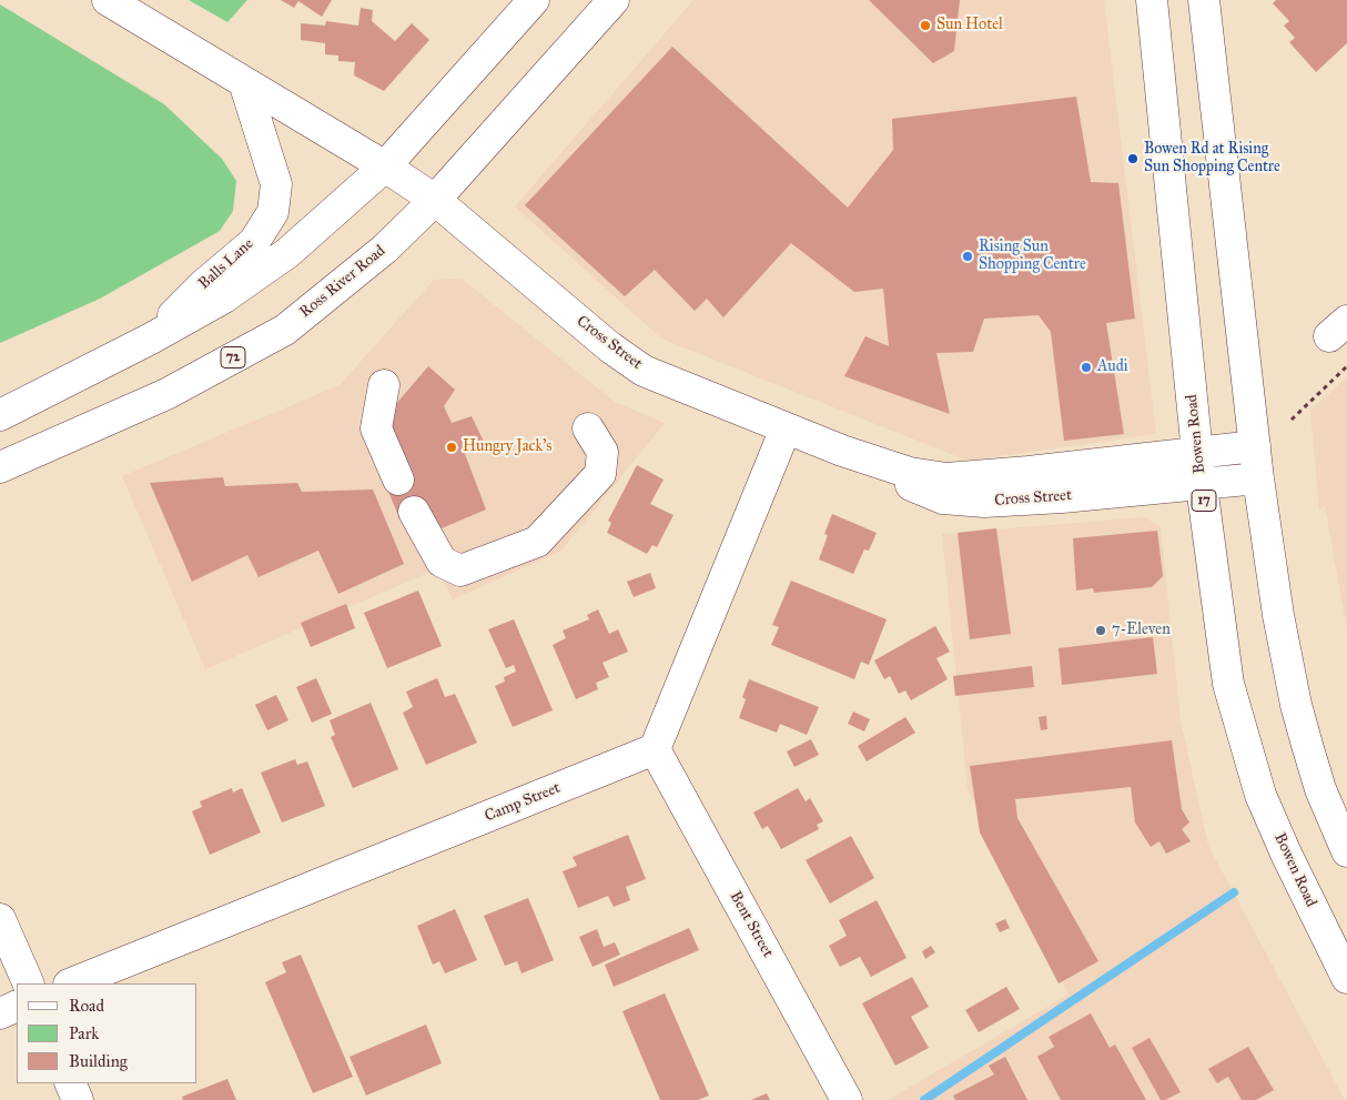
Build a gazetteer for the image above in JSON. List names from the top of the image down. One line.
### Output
{"streets":{"main road":["Balls Lane","Ross River Road","Cross Street","72","Bowen Road","17","Camp Street","Bent Street"]},"crossings":[["Ross River Road","Cross Street"],["Cross Street","Bowen Road"],["Camp Street","Bent Street"]],"places":["Sun Hotel","Bowen Rd at Rising Sun Shopping Centre","Rising Sun Shopping Centre","Audi","Hungry Jack's","7-Eleven"],"legend":["Road","Park","Building"]}
